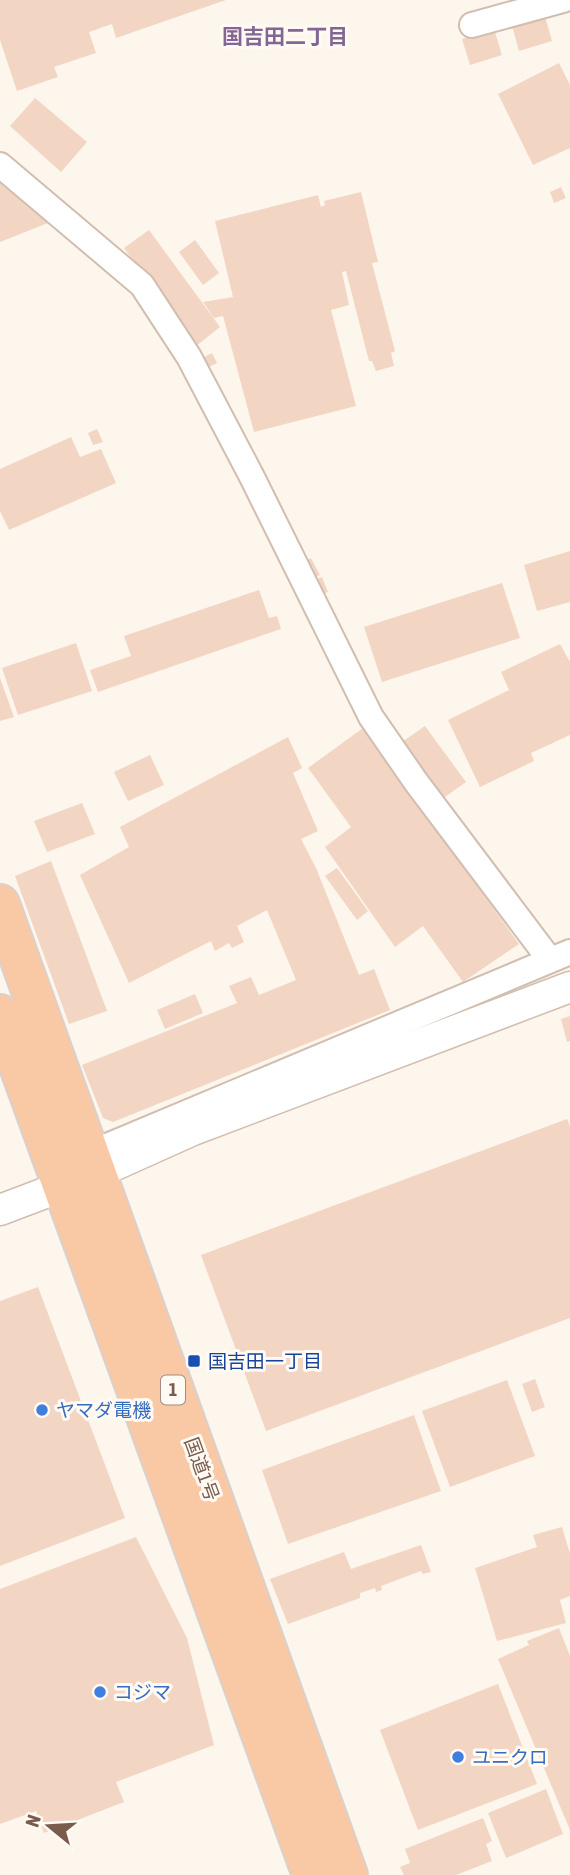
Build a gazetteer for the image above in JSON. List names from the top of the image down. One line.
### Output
{"streets":{"highway":["1","国道1号"]},"districts":["国吉田二丁目"],"places":{"transit":["国吉田一丁目"],"other":["ヤマダ電機","コジマ","ユニクロ"]},"north":"left"}
